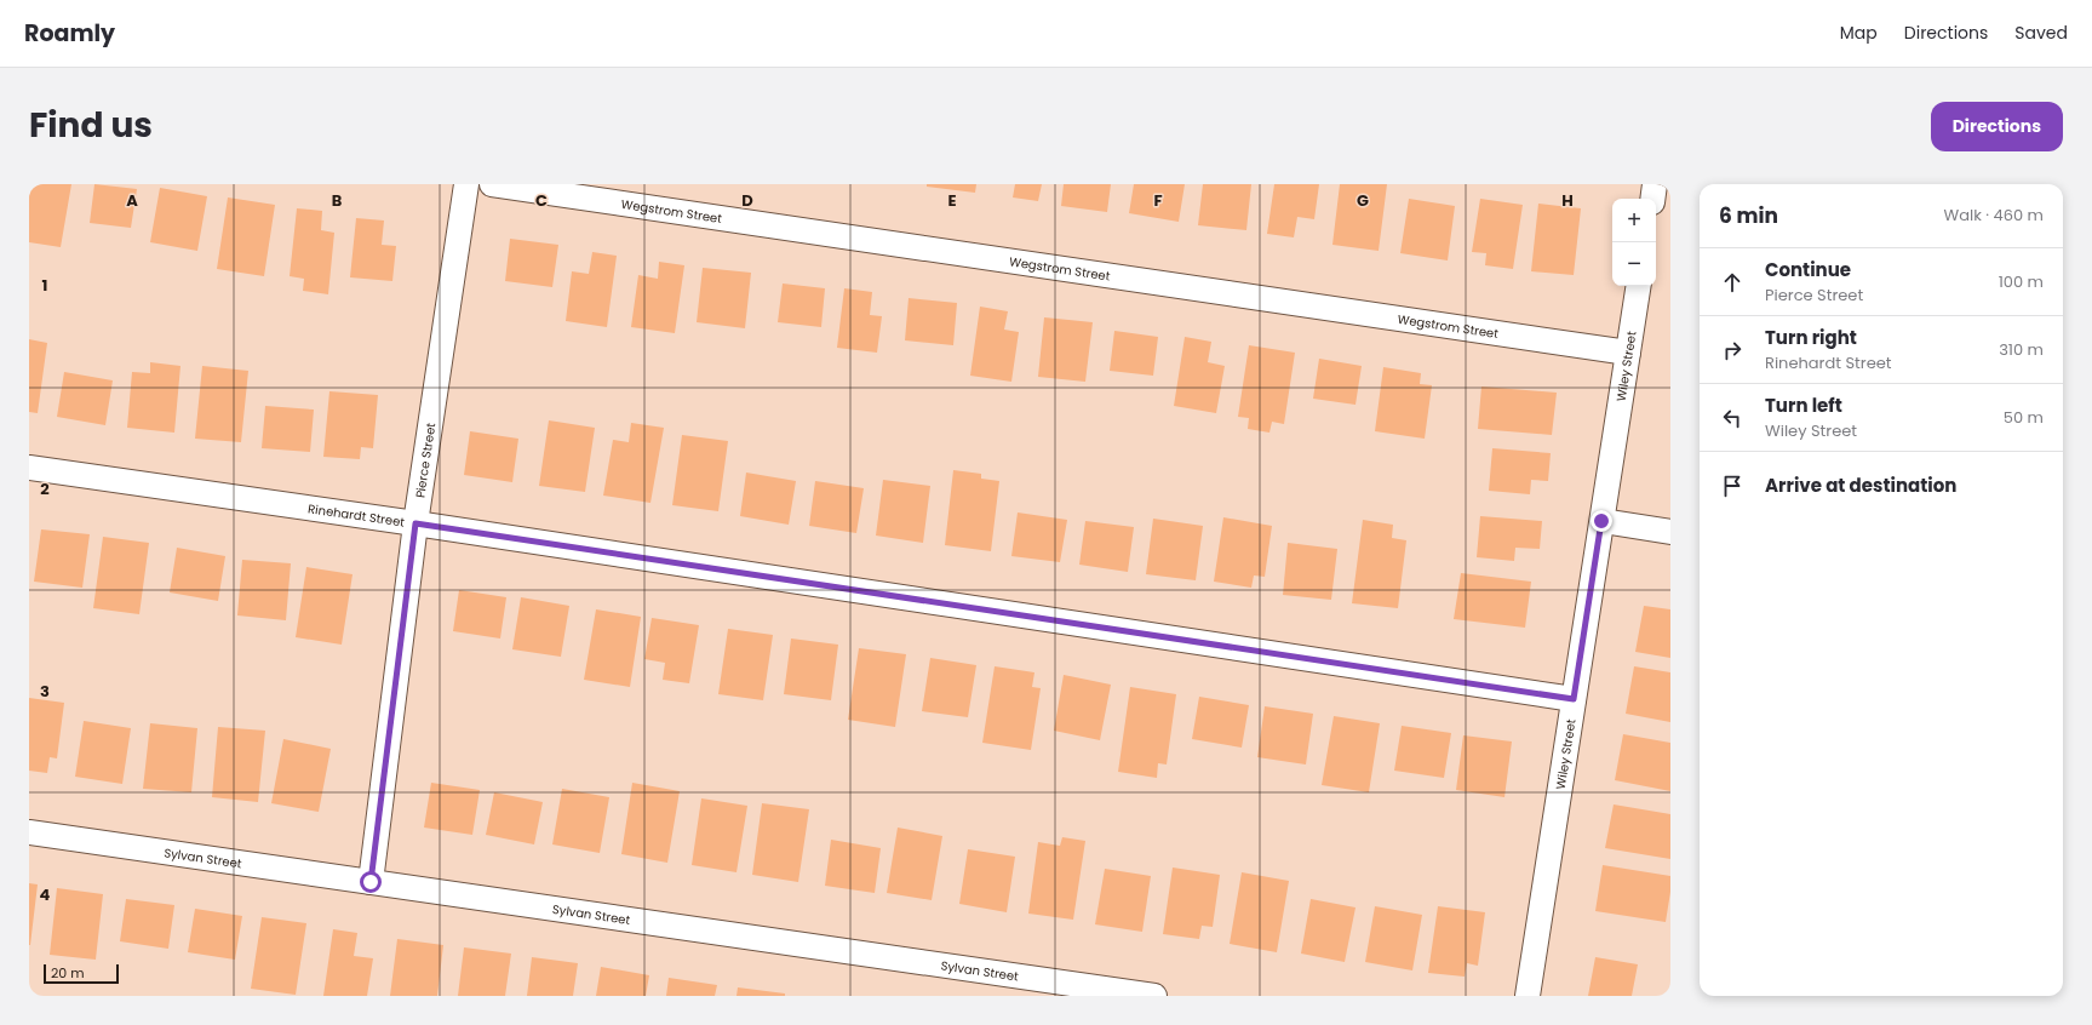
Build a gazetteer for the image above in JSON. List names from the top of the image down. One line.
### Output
{"streets":{"street":["Wegstrom Street","Wiley Street","Pierce Street","Rinehardt Street","Sylvan Street"]},"crossings":[["Wegstrom Street","Wiley Street"],["Wiley Street","Rinehardt Street"],["Pierce Street","Rinehardt Street"],["Pierce Street","Sylvan Street"]],"scale_bar":"20 m","page":{"header":"Roamly","nav":["Map","Directions","Saved"],"title":"Find us","buttons":"Directions","heading":["6 min","Walk · 460 m"],"map_buttons":["+","−"],"list":[["Continue","Pierce Street","100 m"],["Turn right","Rinehardt Street","310 m"],["Turn left","Wiley Street","50 m"],"Arrive at destination"],"scale":"20 m"},"grid":{"columns":["A","B","C","D","E","F","G","H"],"rows":["1","2","3","4"]}}
